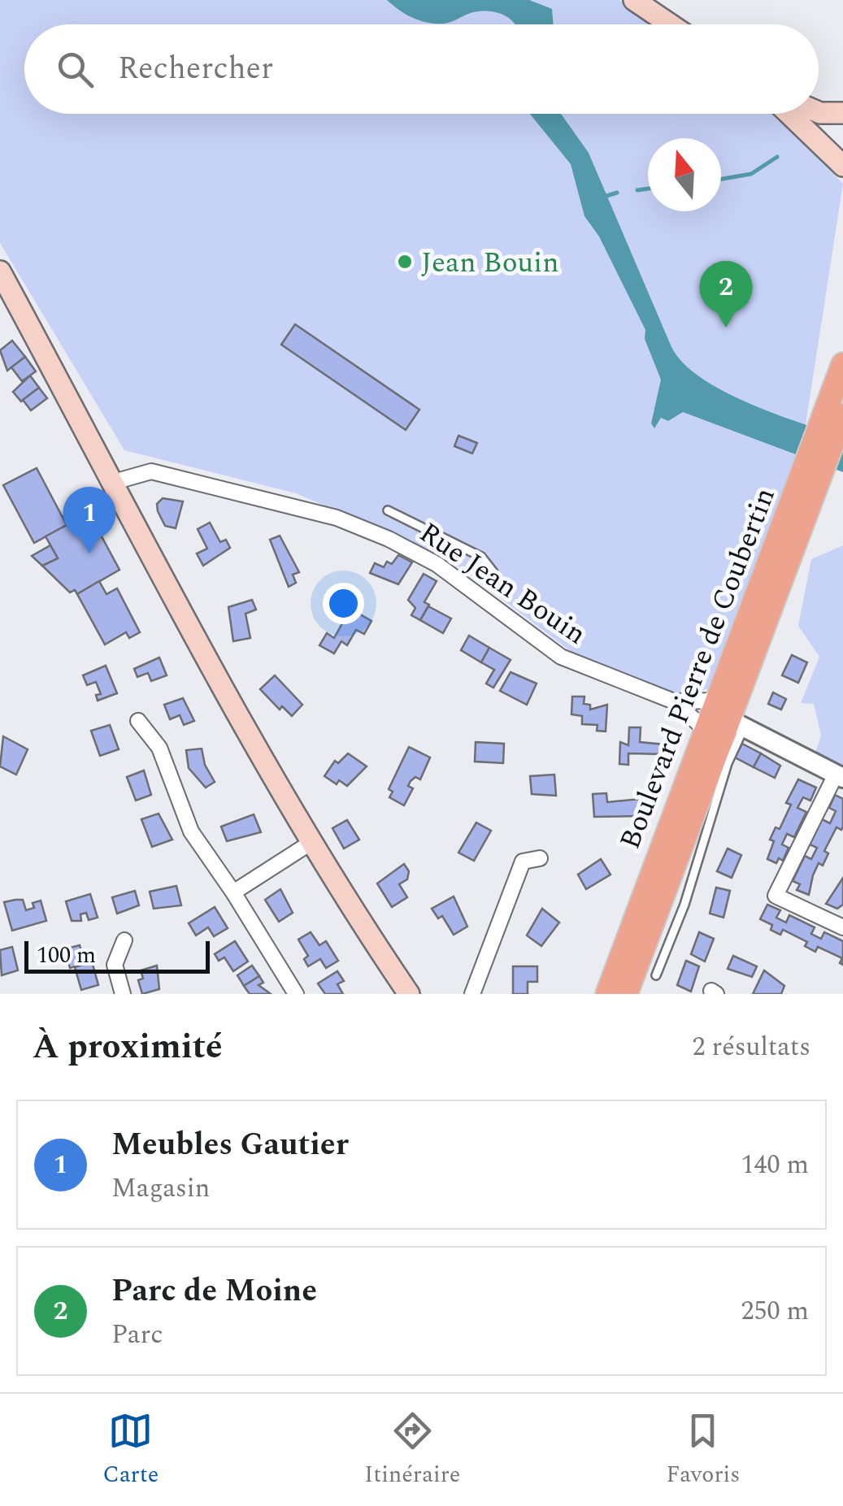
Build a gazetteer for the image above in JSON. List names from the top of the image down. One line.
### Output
{"streets":{"main road":["Boulevard Pierre de Coubertin"],"street":["Rue Jean Bouin"]},"crossings":[["Rue Jean Bouin","Boulevard Pierre de Coubertin"]],"places":["Jean Bouin"],"scale_bar":"100 m","north":"top","page":{"search":"Rechercher","pins":["2","1"],"scale":"100 m","heading":["À proximité","2 résultats"],"list":[{"mark":"1","name":"Meubles Gautier","note":"Magasin","value":"140 m"},{"mark":"2","name":"Parc de Moine","note":"Parc","value":"250 m"}],"nav":["Carte","Itinéraire","Favoris"]}}
